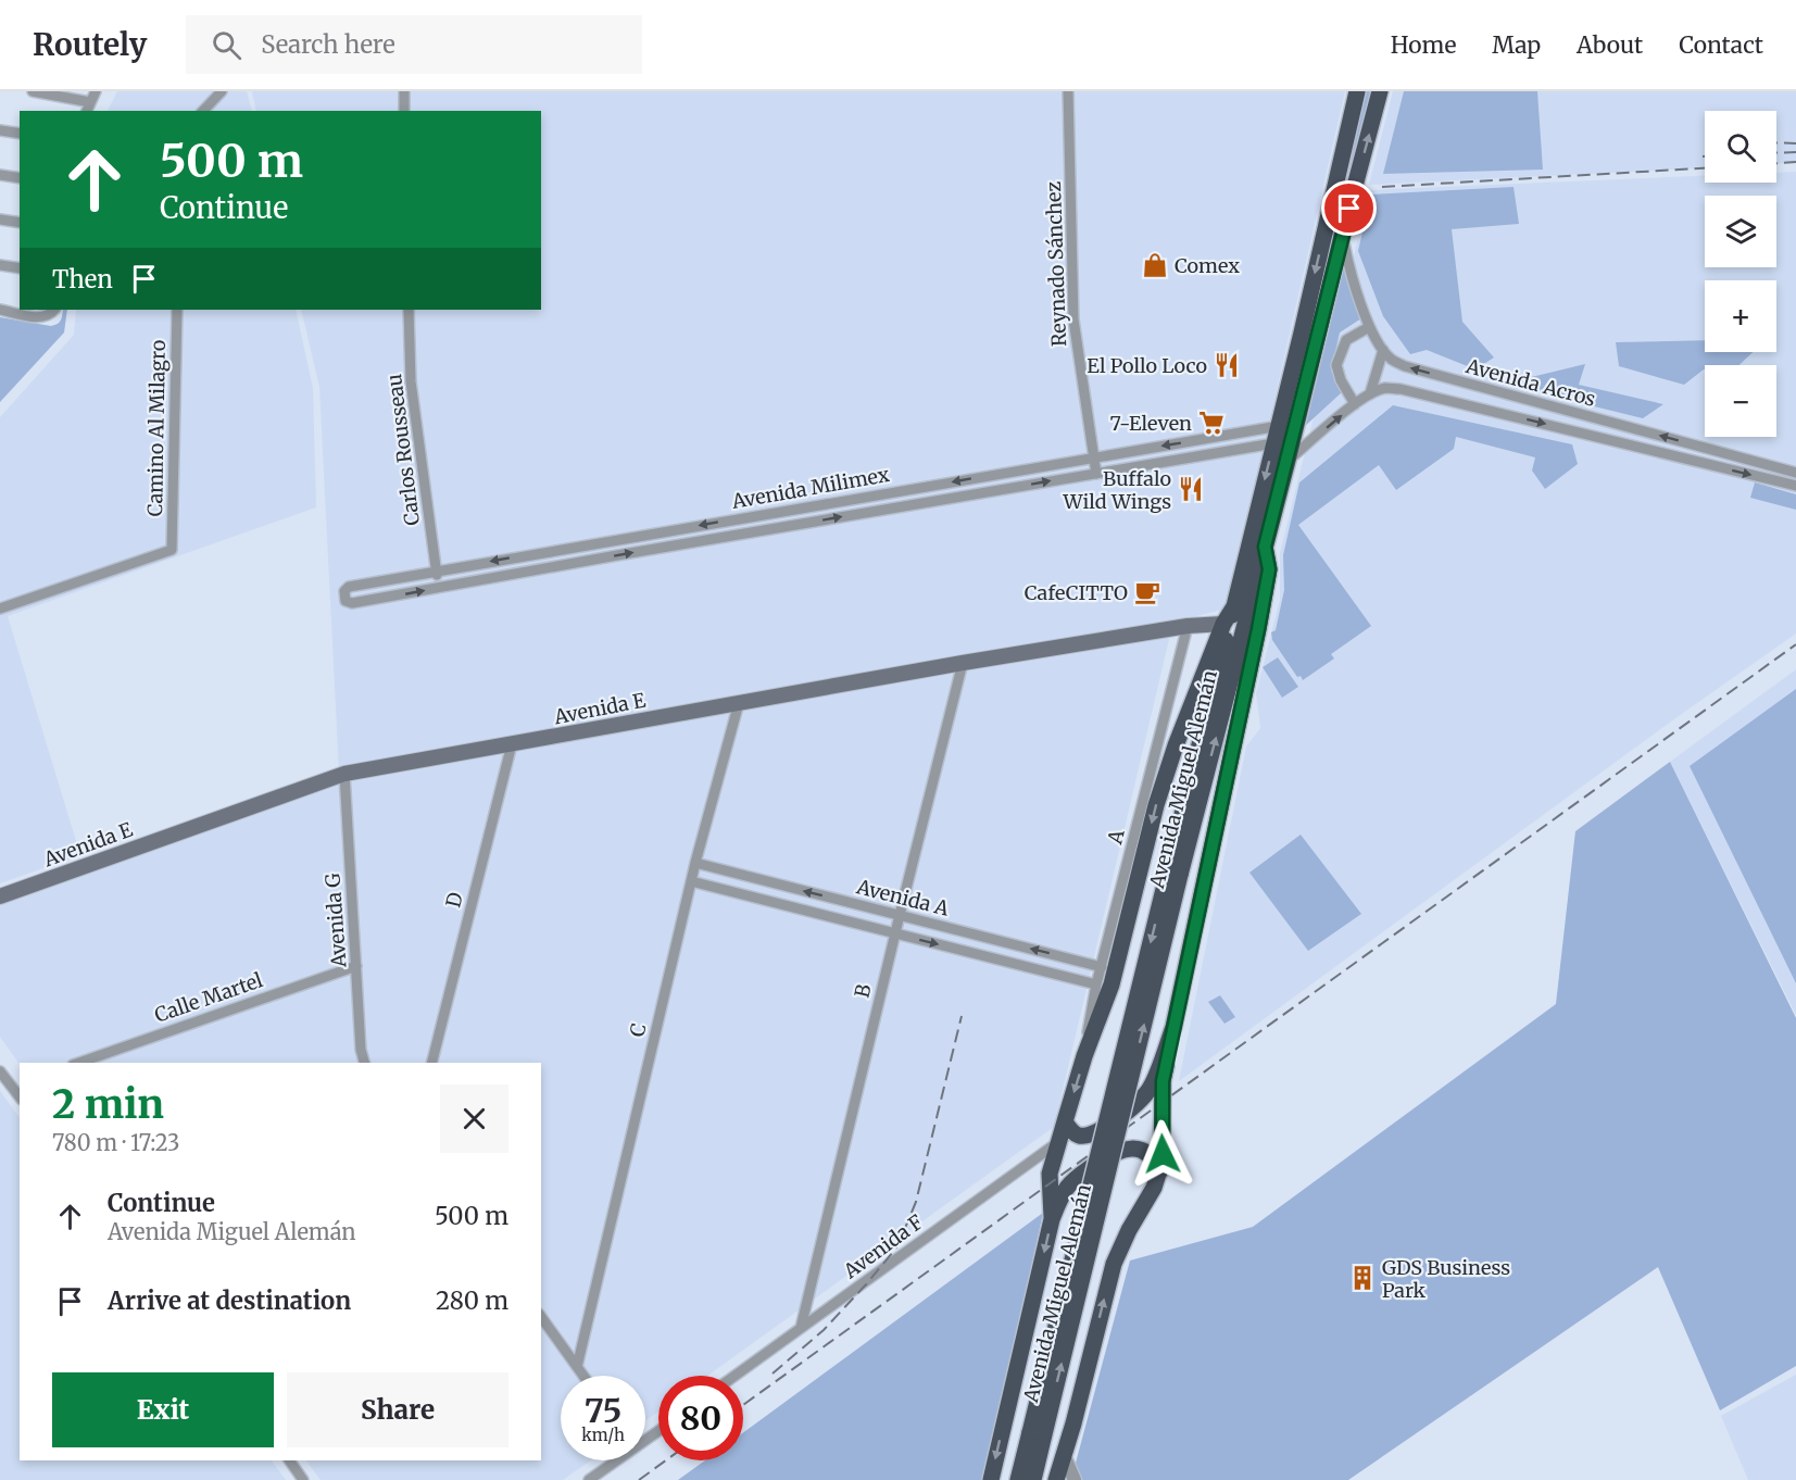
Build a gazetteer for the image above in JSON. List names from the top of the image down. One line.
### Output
{"streets":{"highway":["Avenida Miguel Alemán"],"main road":["Avenida E"],"street":["Reynado Sánchez","Avenida Acros","Camino Al Milagro","Carlos Rousseau","Avenida Milimex","A","Avenida A","D","Avenida G","B","Calle Martel","C","Avenida F"]},"crossings":[["Reynado Sánchez","Avenida Milimex"],["Avenida Acros","Avenida Miguel Alemán"],["Carlos Rousseau","Avenida Milimex"],["Avenida Milimex","Avenida Miguel Alemán"],["Avenida E","A"],["Avenida E","D"],["Avenida E","Avenida G"],["Avenida E","B"],["Avenida E","C"],["A","Avenida A"],["Avenida A","B"],["Avenida A","C"],["Avenida G","Calle Martel"],["B","Avenida F"]],"places":{"shop":["Comex"],"restaurant":["El Pollo Loco","Buffalo Wild Wings"],"supermarket":["7-Eleven"],"cafe":["CafeCITTO"],"building":["GDS Business Park"]},"page":{"header":"Routely","search":"Search here","nav":["Home","Map","About","Contact"],"map_buttons":["+","−"],"turn":["500 m","Continue"],"then":"Then","heading":["2 min","780 m · 17:23"],"list":[{"name":"Continue","note":"Avenida Miguel Alemán","value":"500 m"},{"name":"Arrive at destination","value":"280 m"}],"buttons":["Exit","Share"],"speed":"75 km/h","limit":"80"}}
